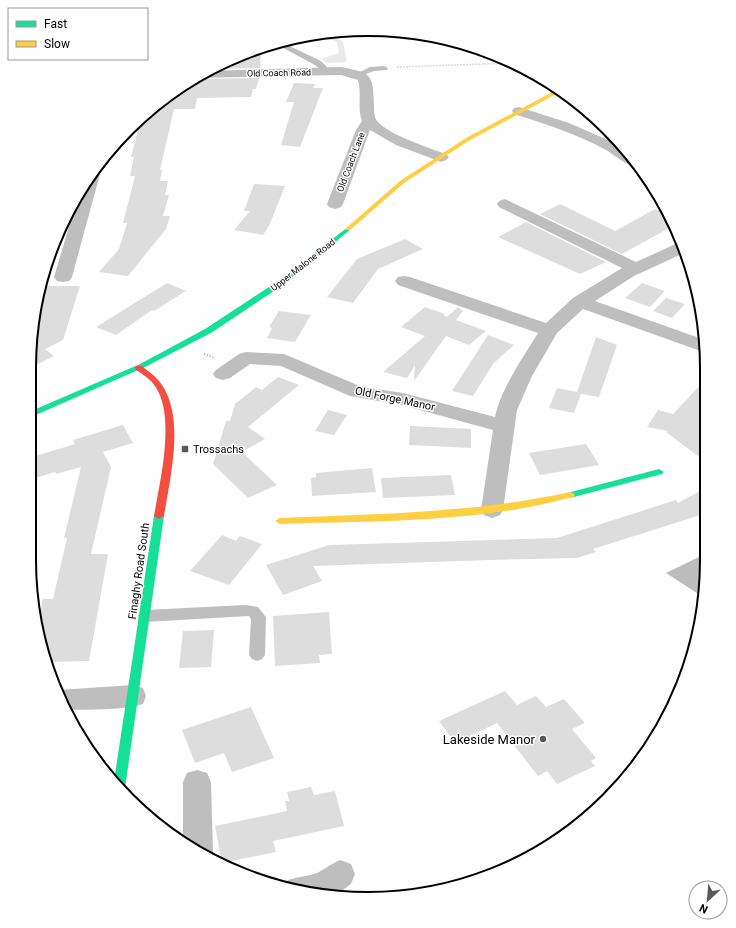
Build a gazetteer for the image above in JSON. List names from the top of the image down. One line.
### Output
{"streets":{"main road":["Upper Malone Road","Finaghy Road South"],"street":["Old Coach Road","Old Coach Lane","Old Forge Manor"]},"crossings":[["Old Coach Road","Old Coach Lane"],["Old Coach Lane","Upper Malone Road"],["Upper Malone Road","Finaghy Road South"]],"places":{"transit":["Trossachs"],"other":["Lakeside Manor"]},"legend":["Fast","Slow"],"north":"bottom left"}
